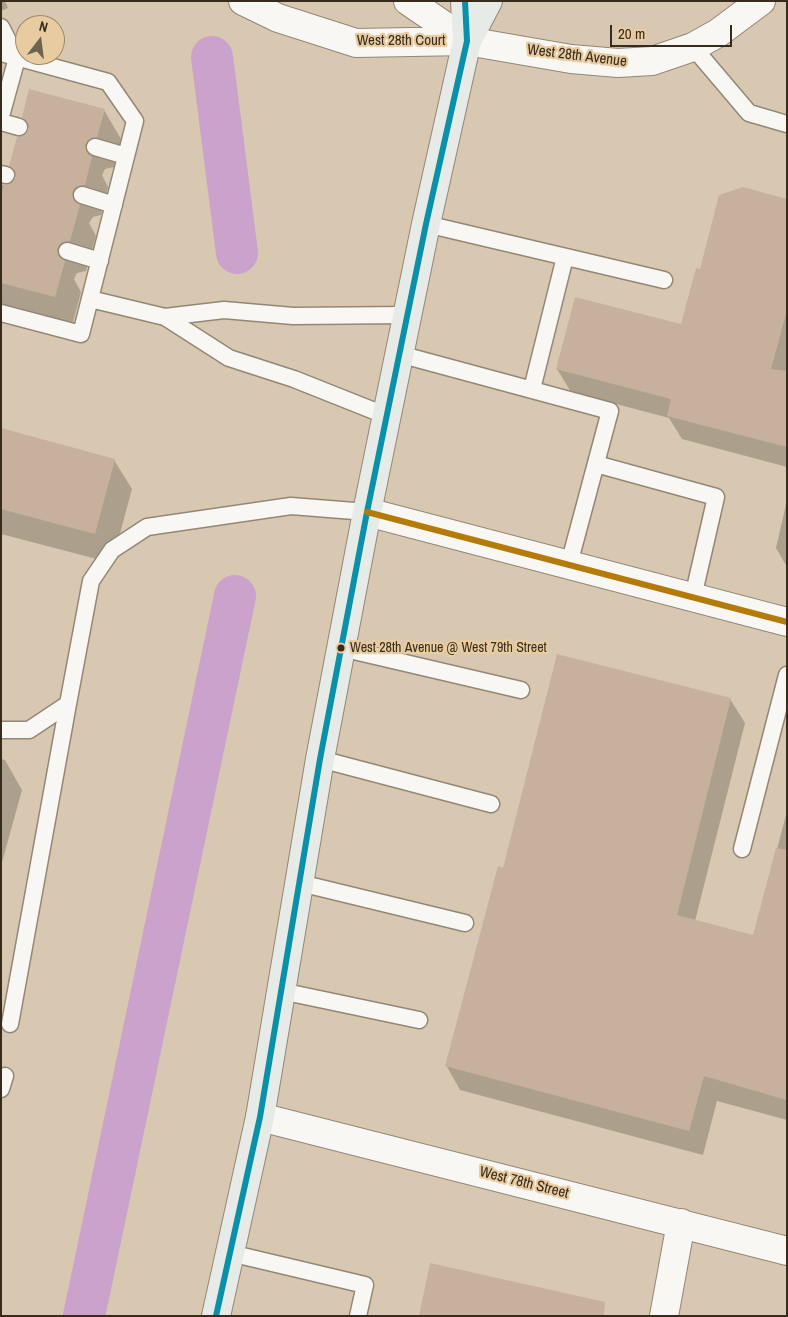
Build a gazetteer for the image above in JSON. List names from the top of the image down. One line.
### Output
{"streets":{"street":["West 28th Court","West 28th Avenue","West 78th Street"]},"crossings":[["West 28th Court","West 28th Avenue"]],"places":["West 28th Avenue @ West 79th Street"],"scale_bar":"20 m","north":"top"}
